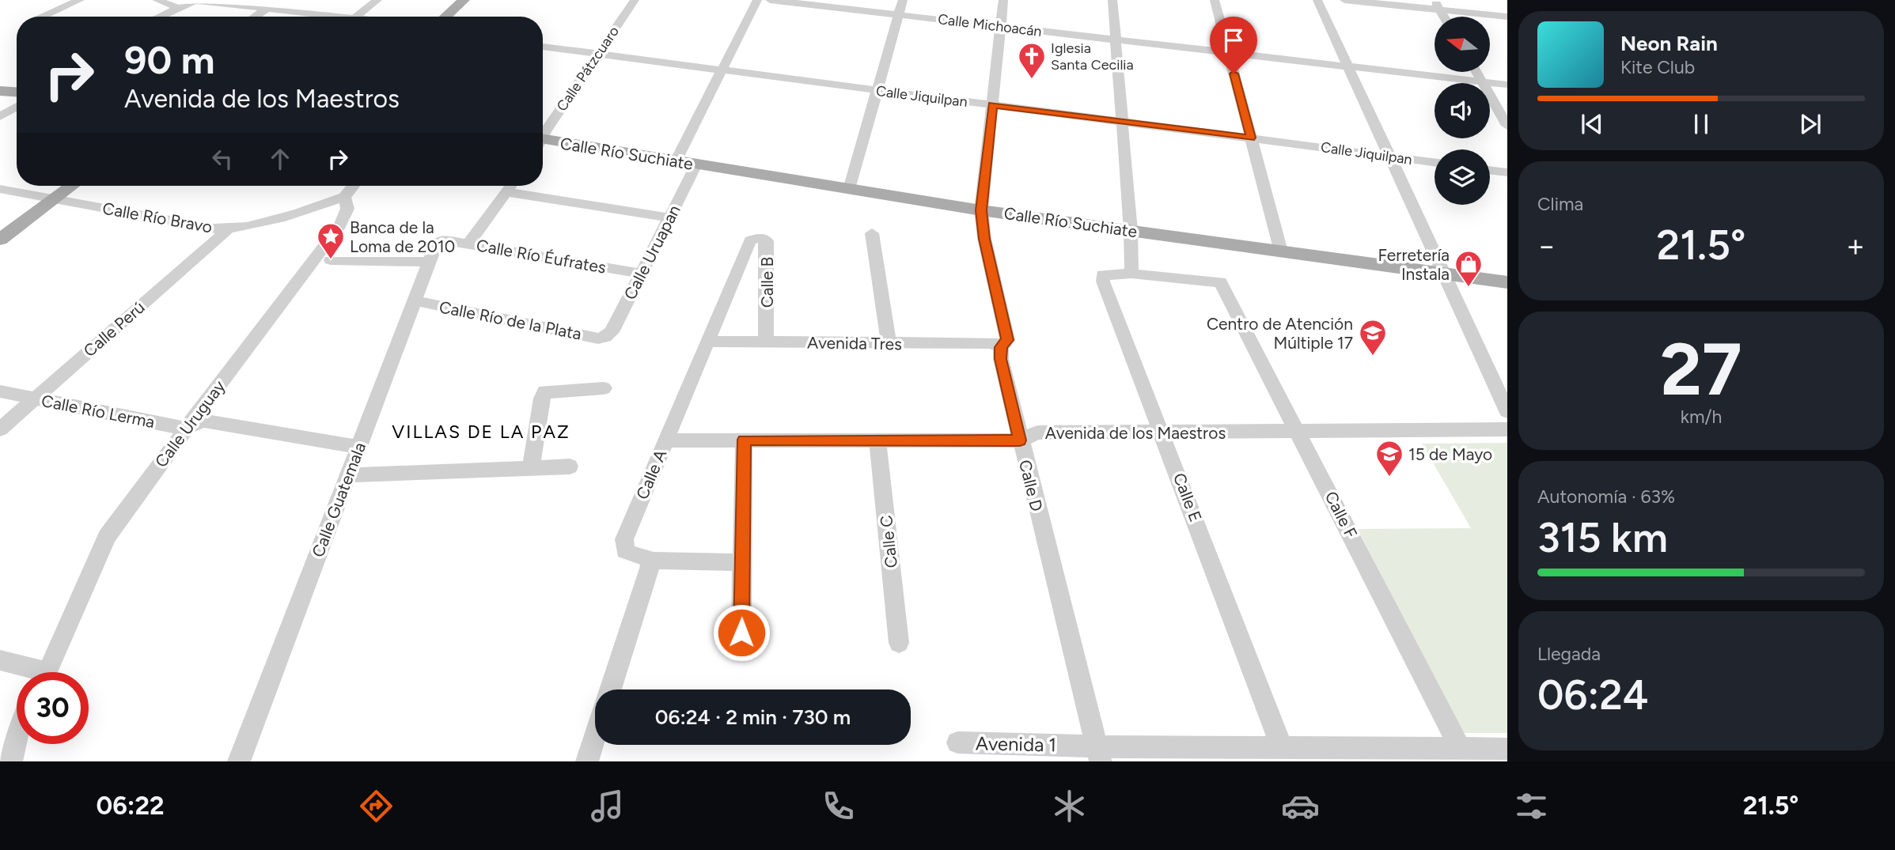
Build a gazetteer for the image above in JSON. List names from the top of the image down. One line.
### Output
{"streets":{"main road":["Calle Río Suchiate"],"street":["Calle Michoacán","Calle Pátzcuaro","Calle Jiquilpan","Calle Río Bravo","Calle Uruapan","Calle Río Éufrates","Calle B","Calle Río de la Plata","Calle Perú","Avenida Tres","Calle Río Lerma","Calle Uruguay","Avenida de los Maestros","Calle A","Calle D","Calle E","Calle Guatemala","Calle F","Calle C","Avenida 1"]},"crossings":[["Calle Pátzcuaro","Calle Jiquilpan"],["Calle Río Suchiate","Calle Uruapan"],["Calle Río Suchiate","Calle D"],["Calle Río Bravo","Calle Perú"],["Calle Río Bravo","Calle Uruguay"],["Calle Uruapan","Calle Río Éufrates"],["Calle Uruapan","Calle Río de la Plata"],["Calle Río Éufrates","Calle Guatemala"],["Calle B","Avenida Tres"],["Calle B","Calle A"],["Calle Río de la Plata","Calle Guatemala"],["Calle Perú","Calle Río Lerma"],["Avenida Tres","Calle A"],["Avenida Tres","Calle D"],["Calle Río Lerma","Calle Uruguay"],["Calle Río Lerma","Calle Guatemala"],["Avenida de los Maestros","Calle A"],["Avenida de los Maestros","Calle D"],["Avenida de los Maestros","Calle E"],["Avenida de los Maestros","Calle F"],["Avenida de los Maestros","Calle C"],["Calle D","Avenida 1"],["Calle E","Calle F"],["Calle E","Avenida 1"],["Calle F","Avenida 1"]],"districts":["VILLAS DE LA PAZ"],"places":{"church":["Iglesia Santa Cecilia"],"place":["Banca de la Loma de 2010"],"shop":["Ferretería Instala"],"school or university":["Centro de Atención Múltiple 17","15 de Mayo"]},"north":"left","page":{"turn":["90 m","Avenida de los Maestros"],"song":["Neon Rain","Kite Club"],"tile":["Clima",["27","km/h"],["Autonomía · 63%","315 km"],["Llegada","06:24"]],"heat":["−","21.5°","+"],"limit":"30","trip":"06:24 · 2 min · 730 m","tabs":["06:22","21.5°"]}}
